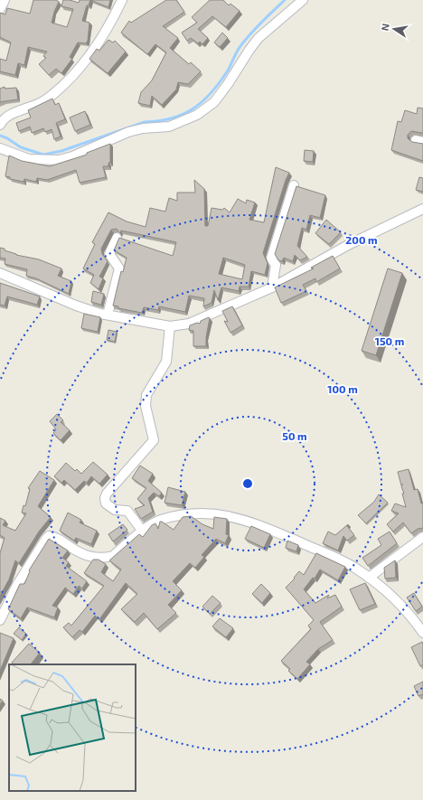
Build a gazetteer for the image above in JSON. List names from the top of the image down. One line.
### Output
{"north":"left","rings":["200 m","150 m","100 m","50 m"]}
